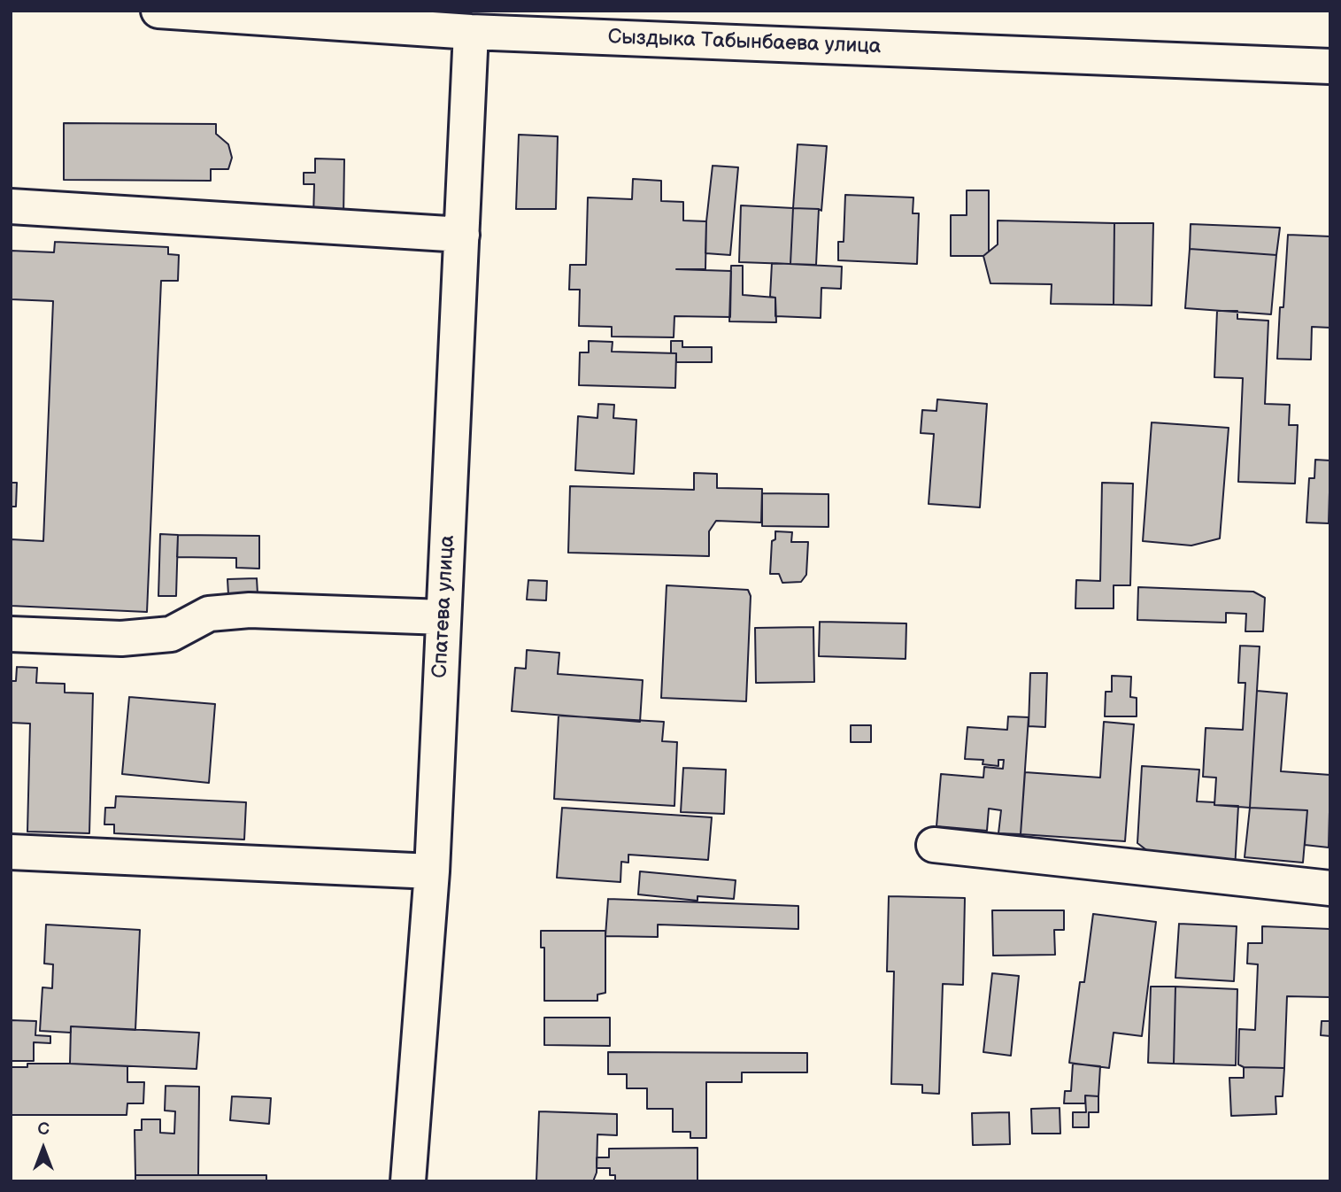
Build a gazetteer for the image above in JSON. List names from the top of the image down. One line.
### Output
{"streets":{"street":["Сыздыка Табынбаева улица","Спатева улица"]},"crossings":[["Сыздыка Табынбаева улица","Спатева улица"]],"north":"top"}
